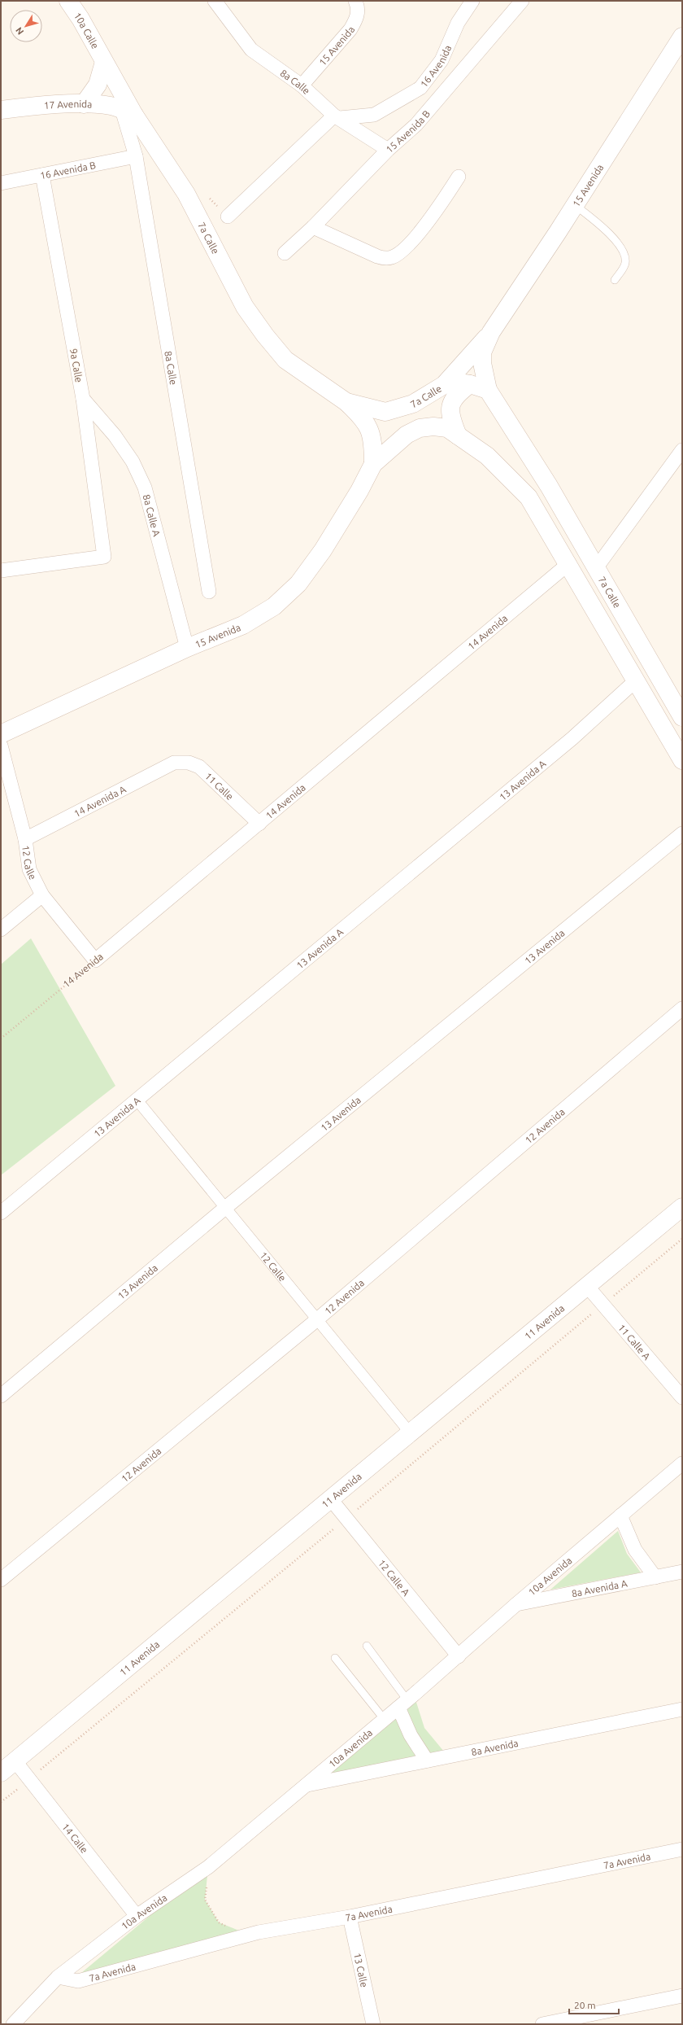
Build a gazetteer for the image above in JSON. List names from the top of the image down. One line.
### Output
{"streets":{"main road":["10a Calle","15 Avenida","17 Avenida","7a Calle","11 Avenida"],"street":["16 Avenida","8a Calle","15 Avenida B","16 Avenida B","9a Calle","8a Calle A","14 Avenida","13 Avenida A","11 Calle","14 Avenida A","12 Calle","13 Avenida","12 Avenida","11 Calle A","10a Avenida","12 Calle A","8a Avenida A","8a Avenida","14 Calle","7a Avenida","13 Calle"]},"crossings":[["10a Calle","8a Calle"],["10a Calle","17 Avenida"],["10a Calle","7a Calle"],["15 Avenida","8a Calle"],["15 Avenida","7a Calle"],["15 Avenida","8a Calle A"],["16 Avenida","8a Calle"],["8a Calle","17 Avenida"],["8a Calle","15 Avenida B"],["8a Calle","16 Avenida B"],["8a Calle","7a Calle"],["17 Avenida","7a Calle"],["16 Avenida B","9a Calle"],["9a Calle","8a Calle A"],["14 Avenida","11 Calle"],["14 Avenida","12 Calle"],["13 Avenida A","12 Calle"],["11 Calle","14 Avenida A"],["14 Avenida A","12 Calle"],["12 Calle","13 Avenida"],["12 Calle","12 Avenida"],["12 Calle","11 Avenida"],["11 Avenida","11 Calle A"],["11 Avenida","12 Calle A"],["11 Avenida","14 Calle"],["10a Avenida","12 Calle A"],["10a Avenida","8a Avenida A"],["10a Avenida","8a Avenida"],["10a Avenida","14 Calle"],["10a Avenida","7a Avenida"],["7a Avenida","13 Calle"]],"scale_bar":"20 m","north":"bottom left"}
